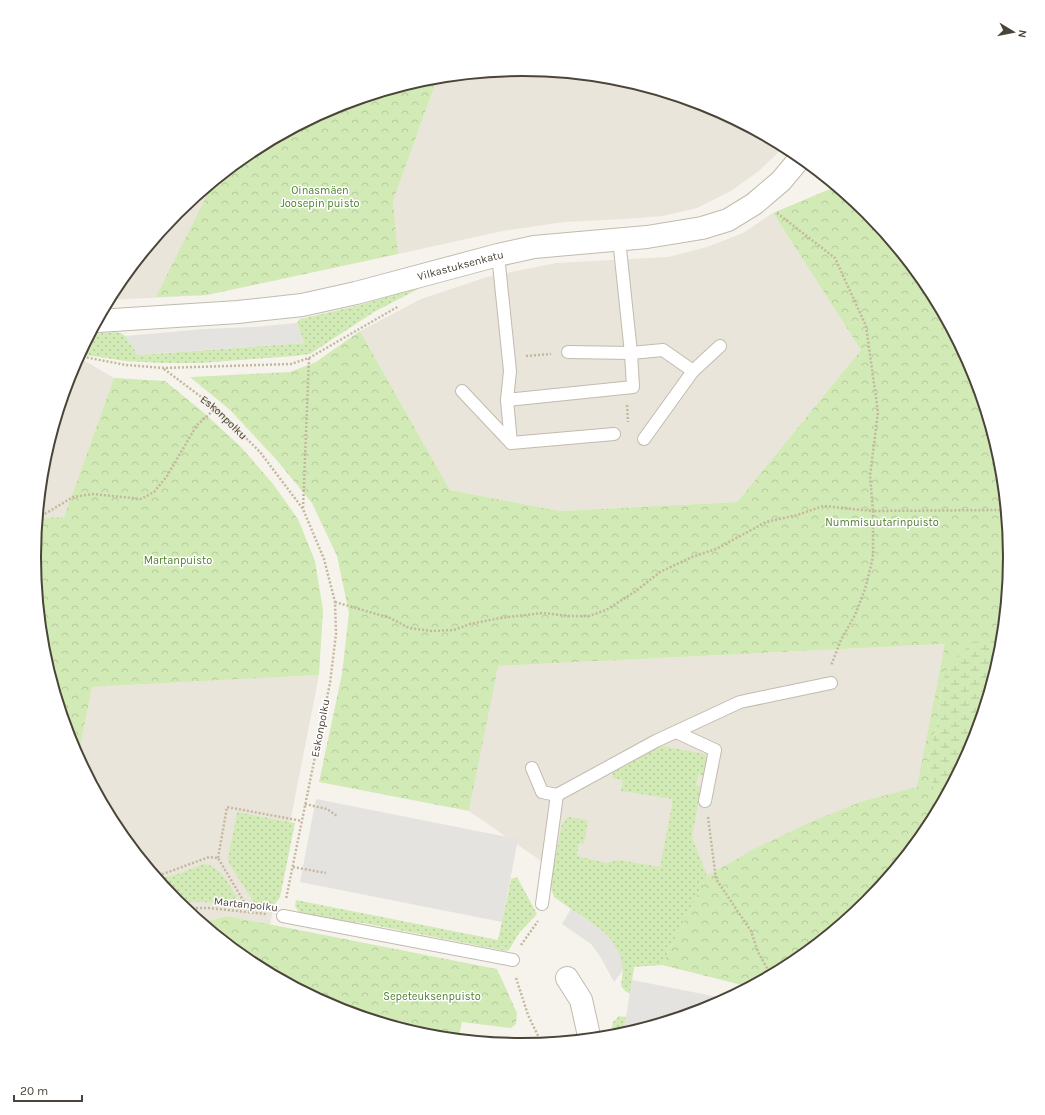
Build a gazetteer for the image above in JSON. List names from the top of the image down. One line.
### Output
{"streets":{"street":["Vilkastuksenkatu"],"path":["Eskonpolku","Martanpolku"]},"crossings":[["Eskonpolku","Martanpolku"]],"parks":["Oinasmäen Joosepin puisto","Nummisuutarinpuisto","Martanpuisto","Sepeteuksenpuisto"],"scale_bar":"20 m","north":"right"}
